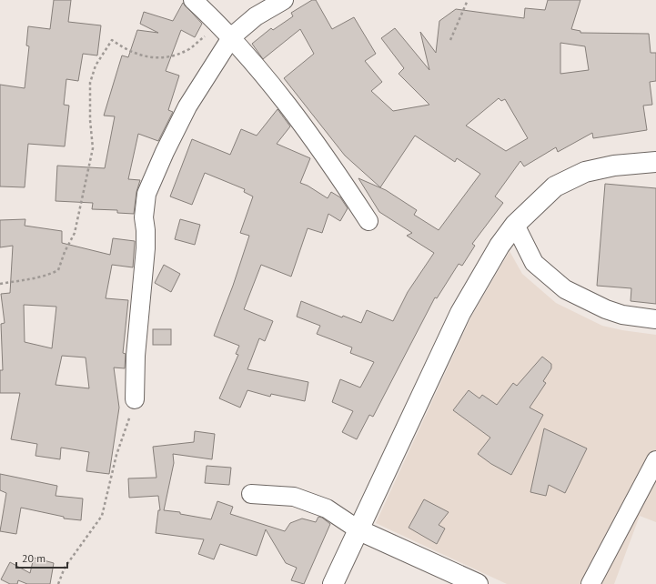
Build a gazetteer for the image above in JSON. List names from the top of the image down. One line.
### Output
{"scale_bar":"20 m"}
